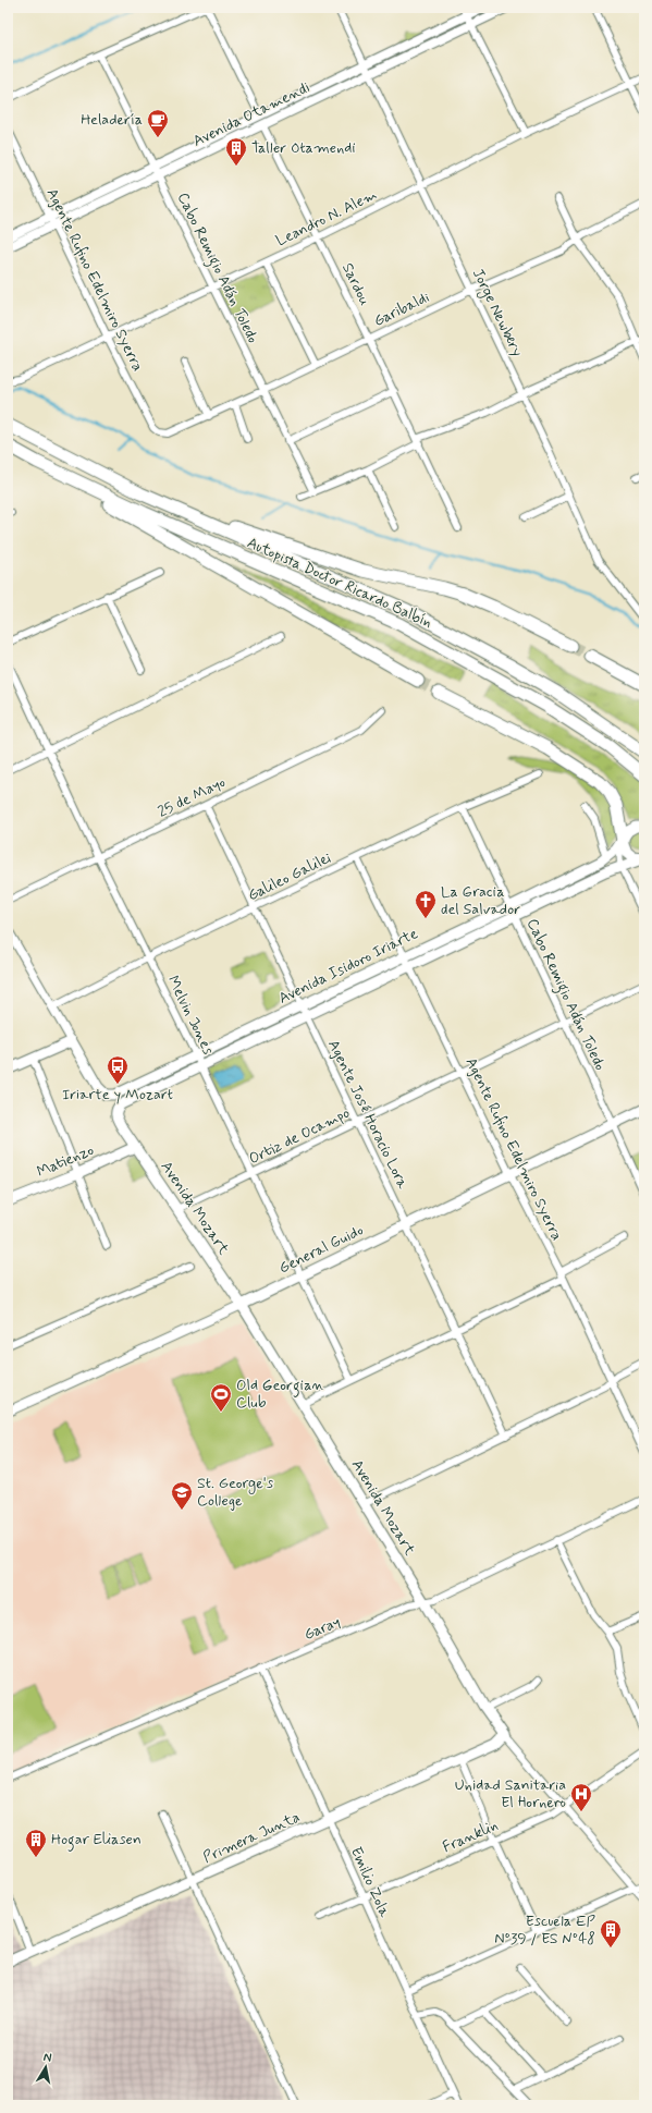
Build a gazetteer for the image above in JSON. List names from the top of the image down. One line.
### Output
{"streets":{"highway":["Autopista Doctor Ricardo Balbín"],"main road":["Avenida Otamendi","Avenida Isidoro Iriarte","Matienzo","Avenida Mozart","General Guido","Primera Junta"],"street":["Leandro N. Alem","Cabo Remigio Adán Toledo","Agente Rufino Edelmiro Syerra","Sardou","Garibaldi","Jorge Newbery","25 de Mayo","Galileo Galilei","Melvin Jones","Agente José Horacio Lora","Ortiz de Ocampo","Garay","Franklin","Emilio Zola"]},"crossings":[["Avenida Otamendi","Cabo Remigio Adán Toledo"],["Avenida Otamendi","Agente Rufino Edelmiro Syerra"],["Avenida Otamendi","Sardou"],["Avenida Otamendi","Jorge Newbery"],["Leandro N. Alem","Cabo Remigio Adán Toledo"],["Leandro N. Alem","Agente Rufino Edelmiro Syerra"],["Leandro N. Alem","Sardou"],["Leandro N. Alem","Jorge Newbery"],["Cabo Remigio Adán Toledo","Garibaldi"],["Cabo Remigio Adán Toledo","Galileo Galilei"],["Cabo Remigio Adán Toledo","Avenida Isidoro Iriarte"],["Cabo Remigio Adán Toledo","Ortiz de Ocampo"],["Cabo Remigio Adán Toledo","General Guido"],["Agente Rufino Edelmiro Syerra","Garibaldi"],["Agente Rufino Edelmiro Syerra","Galileo Galilei"],["Agente Rufino Edelmiro Syerra","Avenida Isidoro Iriarte"],["Agente Rufino Edelmiro Syerra","Ortiz de Ocampo"],["Agente Rufino Edelmiro Syerra","General Guido"],["Sardou","Garibaldi"],["Garibaldi","Jorge Newbery"],["25 de Mayo","Melvin Jones"],["25 de Mayo","Agente José Horacio Lora"],["Galileo Galilei","Melvin Jones"],["Galileo Galilei","Agente José Horacio Lora"],["Avenida Isidoro Iriarte","Melvin Jones"],["Avenida Isidoro Iriarte","Agente José Horacio Lora"],["Avenida Isidoro Iriarte","Avenida Mozart"],["Melvin Jones","Ortiz de Ocampo"],["Melvin Jones","General Guido"],["Agente José Horacio Lora","Ortiz de Ocampo"],["Agente José Horacio Lora","General Guido"],["Ortiz de Ocampo","Avenida Mozart"],["Matienzo","Avenida Mozart"],["Avenida Mozart","General Guido"],["Avenida Mozart","Garay"],["Avenida Mozart","Franklin"],["Avenida Mozart","Primera Junta"],["Garay","Emilio Zola"],["Franklin","Emilio Zola"],["Primera Junta","Emilio Zola"]],"places":{"cafe":["Heladería"],"building":["Taller Otamendi","Hogar Eliasen","Escuela EP Nº39 / ES Nº48"],"church":["La Gracia del Salvador"],"bus stop":["Iriarte y Mozart"],"sports":["Old Georgian Club"],"school or university":["St. George's College"],"hospital":["Unidad Sanitaria El Hornero"]},"north":"top"}
